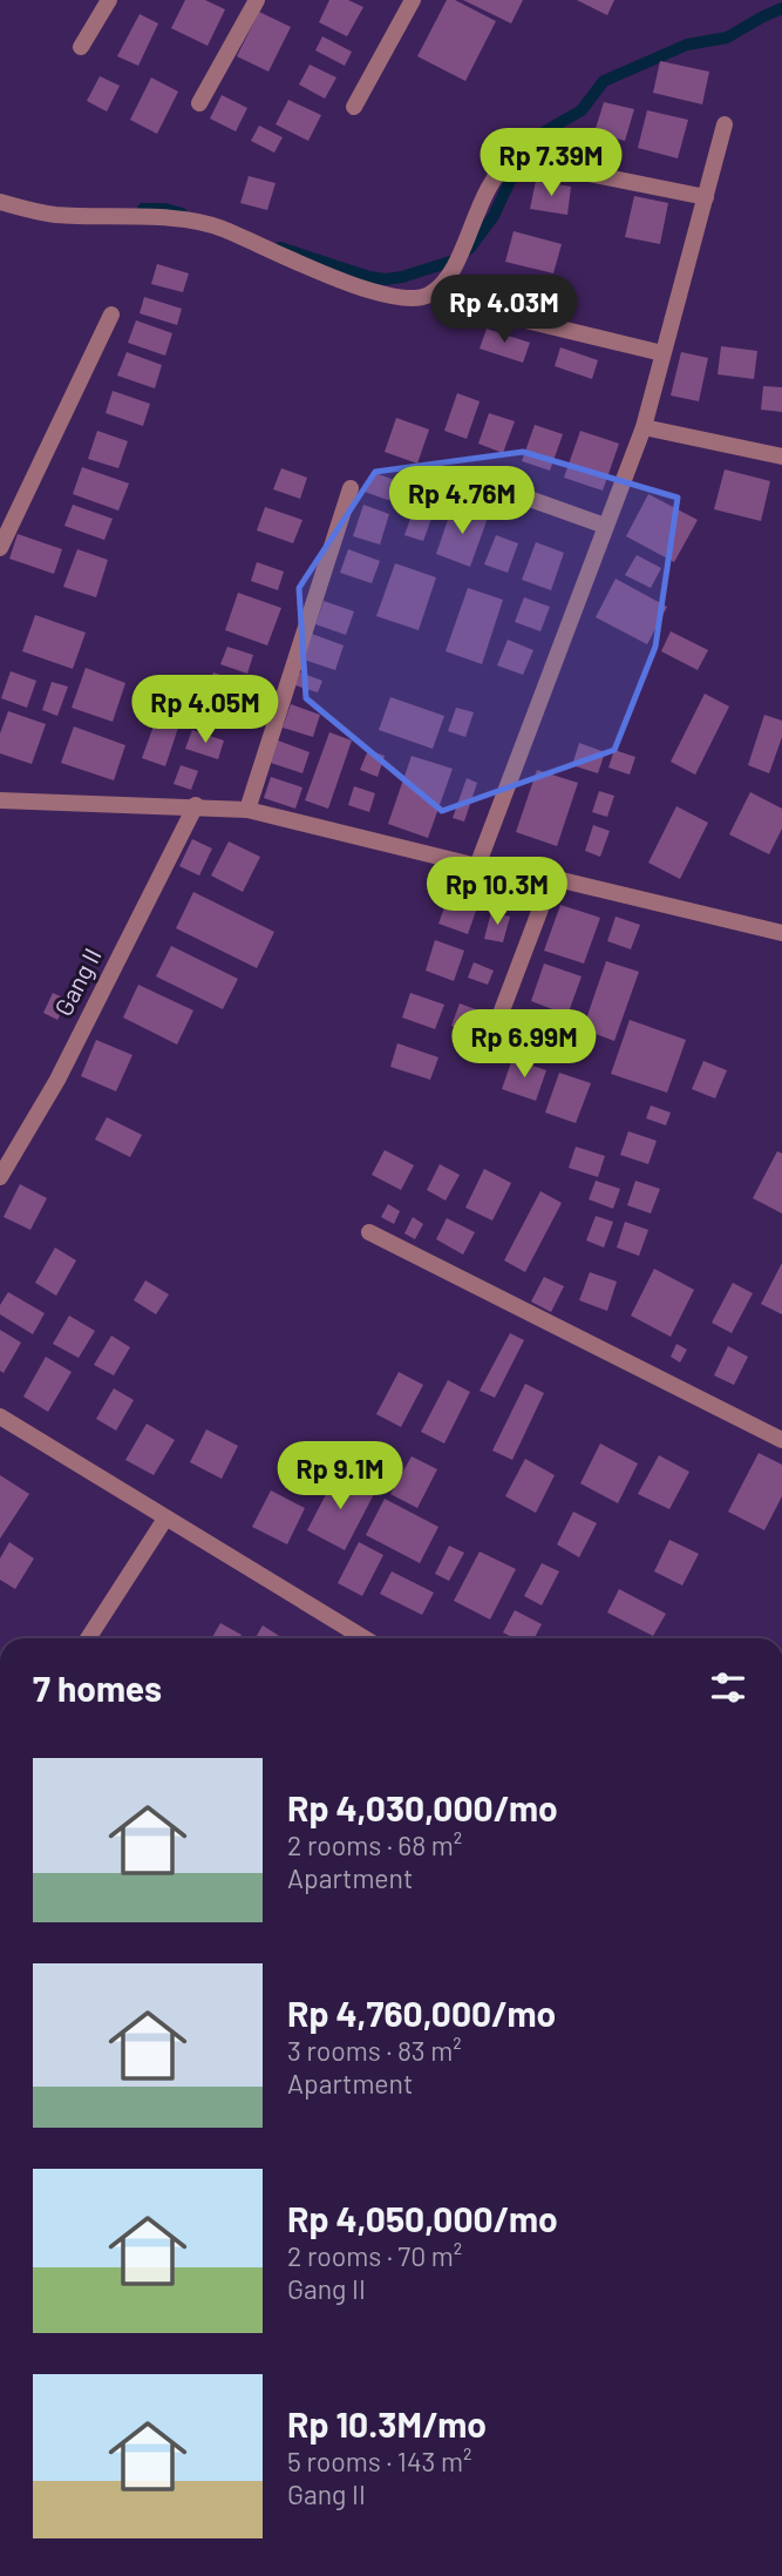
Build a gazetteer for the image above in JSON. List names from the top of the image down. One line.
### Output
{"streets":{"street":["Gang II"]},"page":{"price":["Rp 7.39M","Rp 4.03M","Rp 4.76M","Rp 4.05M","Rp 10.3M","Rp 6.99M","Rp 9.1M"],"heading":"7 homes","list":[{"name":"Rp 4,030,000/mo","note":"2 rooms · 68 m² · Apartment"},{"name":"Rp 4,760,000/mo","note":"3 rooms · 83 m² · Apartment"},{"name":"Rp 4,050,000/mo","note":"2 rooms · 70 m² · Gang II"},{"name":"Rp 10.3M/mo","note":"5 rooms · 143 m² · Gang II"}]}}
